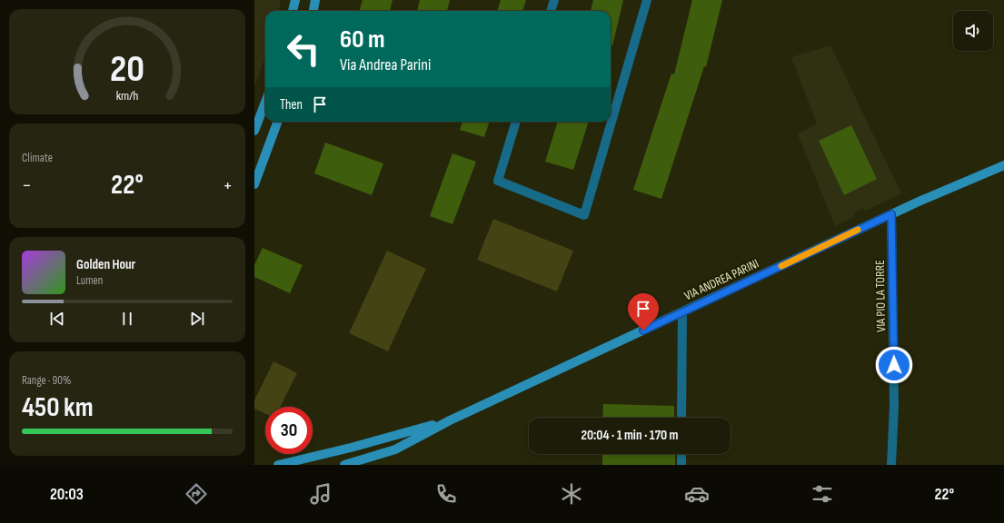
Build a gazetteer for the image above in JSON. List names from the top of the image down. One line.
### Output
{"streets":{"main road":["VIA ANDREA PARINI"],"street":["VIA PIO LA TORRE"]},"crossings":[["VIA ANDREA PARINI","VIA PIO LA TORRE"]],"page":{"turn":["60 m","Via Andrea Parini"],"then":"Then","tile":["Climate",["Range · 90%","450 km"]],"heat":["−","22°","+"],"song":["Golden Hour","Lumen"],"limit":"30","trip":"20:04 · 1 min · 170 m","tabs":["20:03","22°"],"gauge":["20","km/h"]}}
